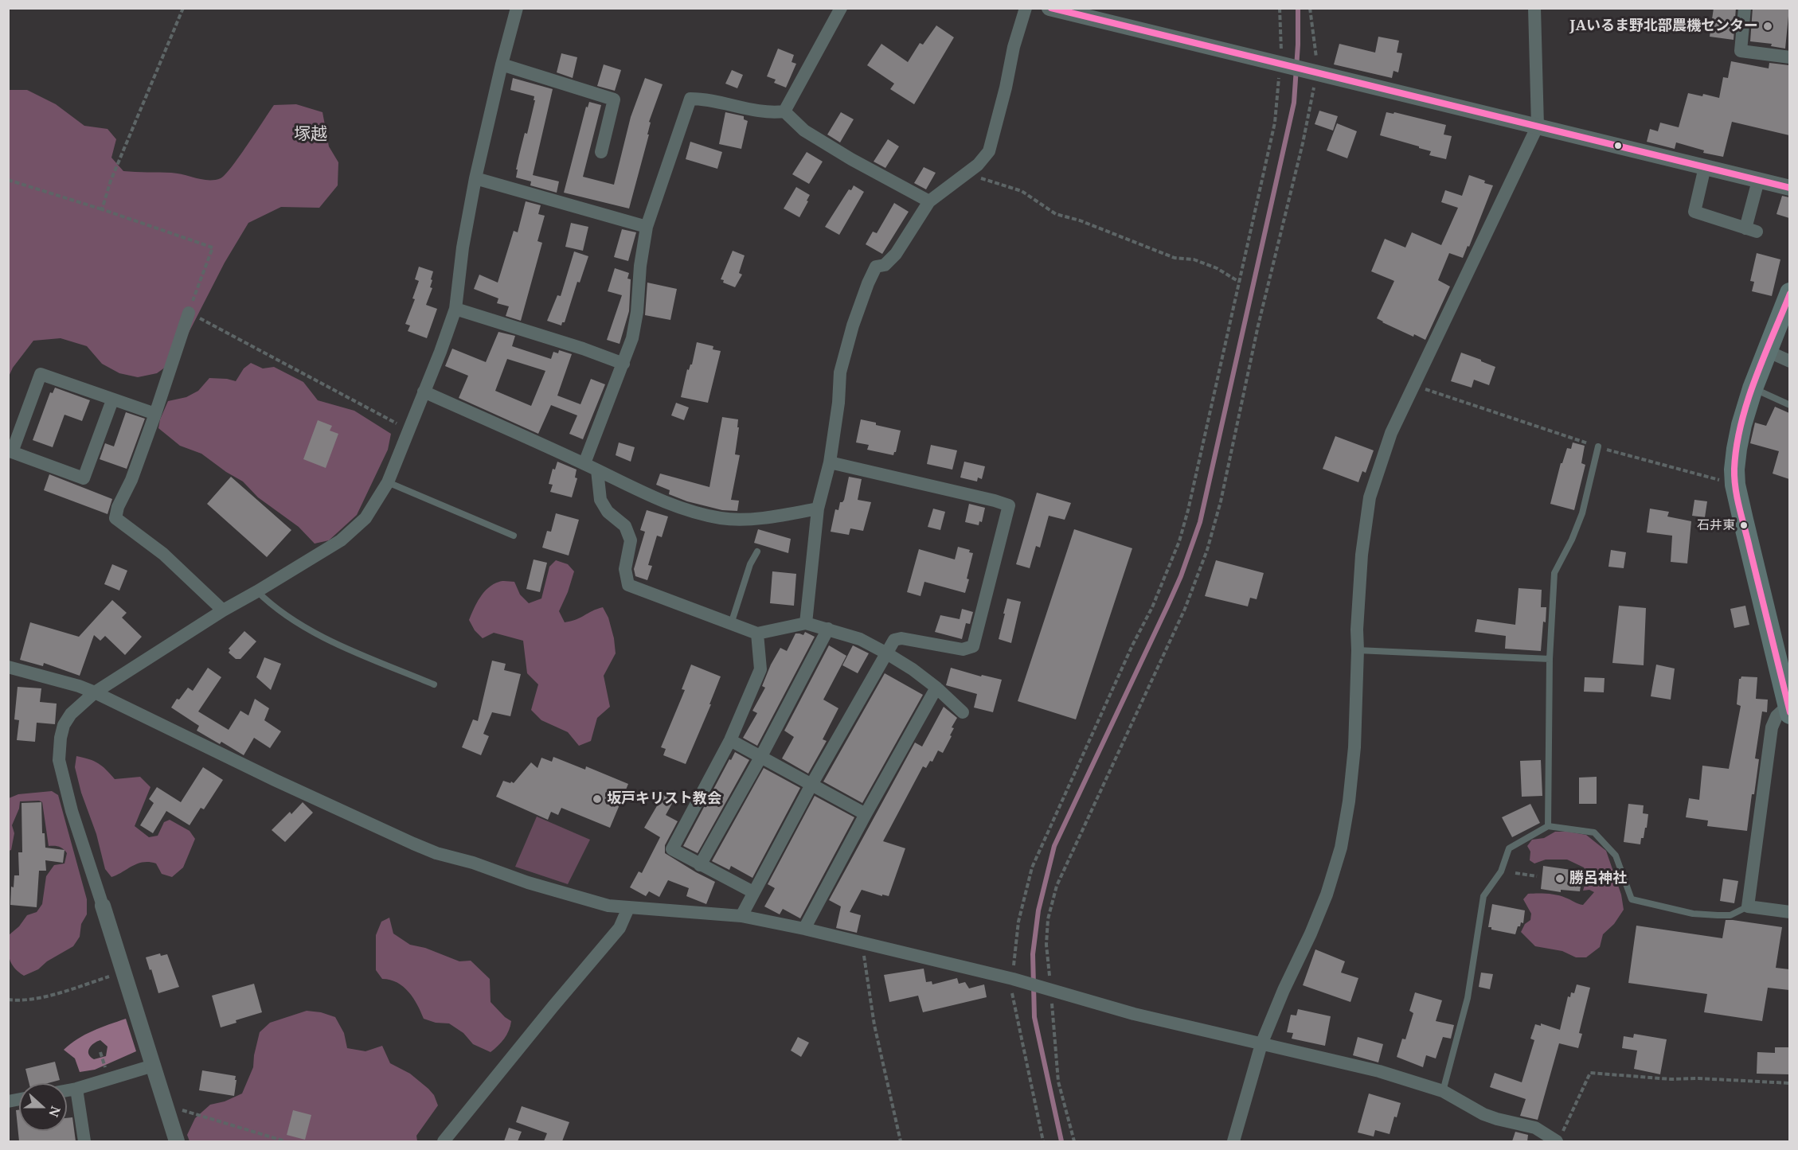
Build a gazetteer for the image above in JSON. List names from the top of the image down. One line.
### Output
{"districts":["塚越"],"places":["JAいるま野北部農機センター","石井東","坂戸キリスト教会","勝呂神社"],"north":"right"}
